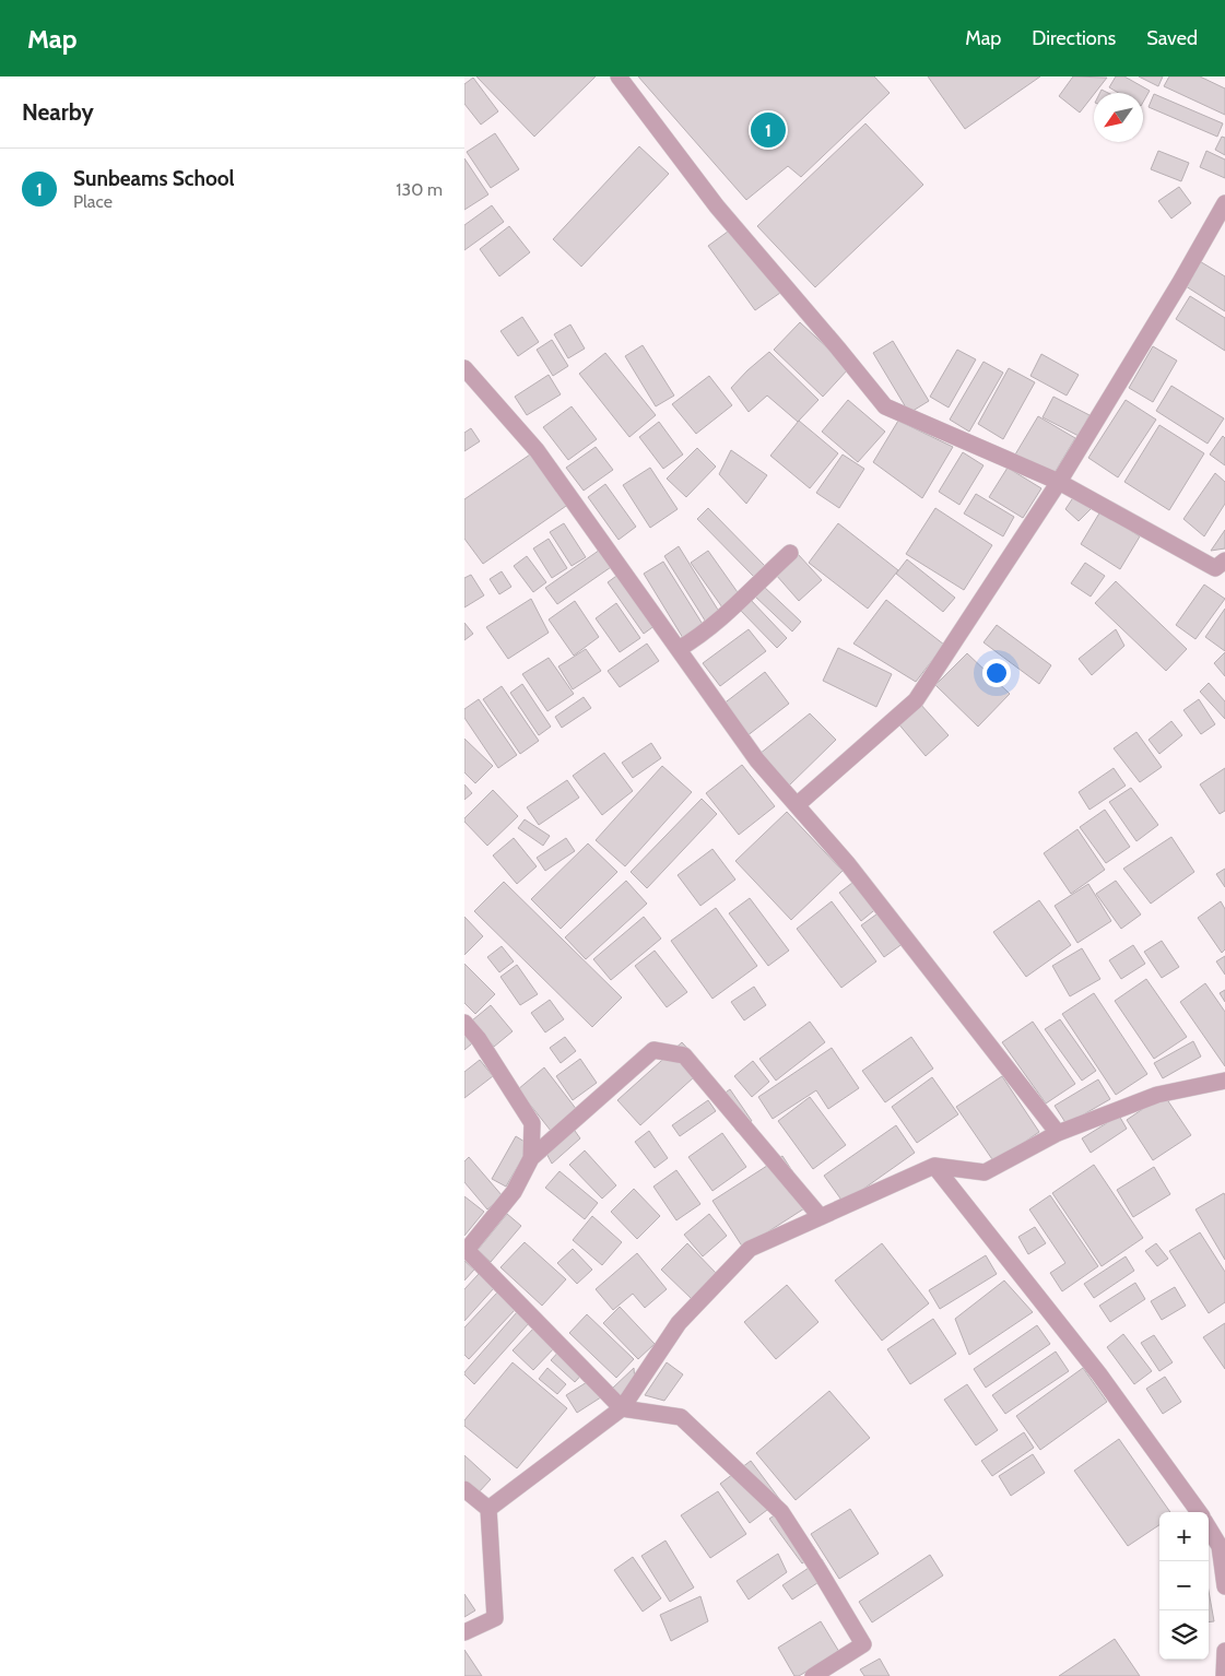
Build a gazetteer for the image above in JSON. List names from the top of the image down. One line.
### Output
{"north":"bottom left","page":{"header":"Map","nav":["Map","Directions","Saved"],"heading":"Nearby","pins":"1","list":[{"mark":"1","name":"Sunbeams School","note":"Place","value":"130 m"}],"map_buttons":["+","−"]}}
